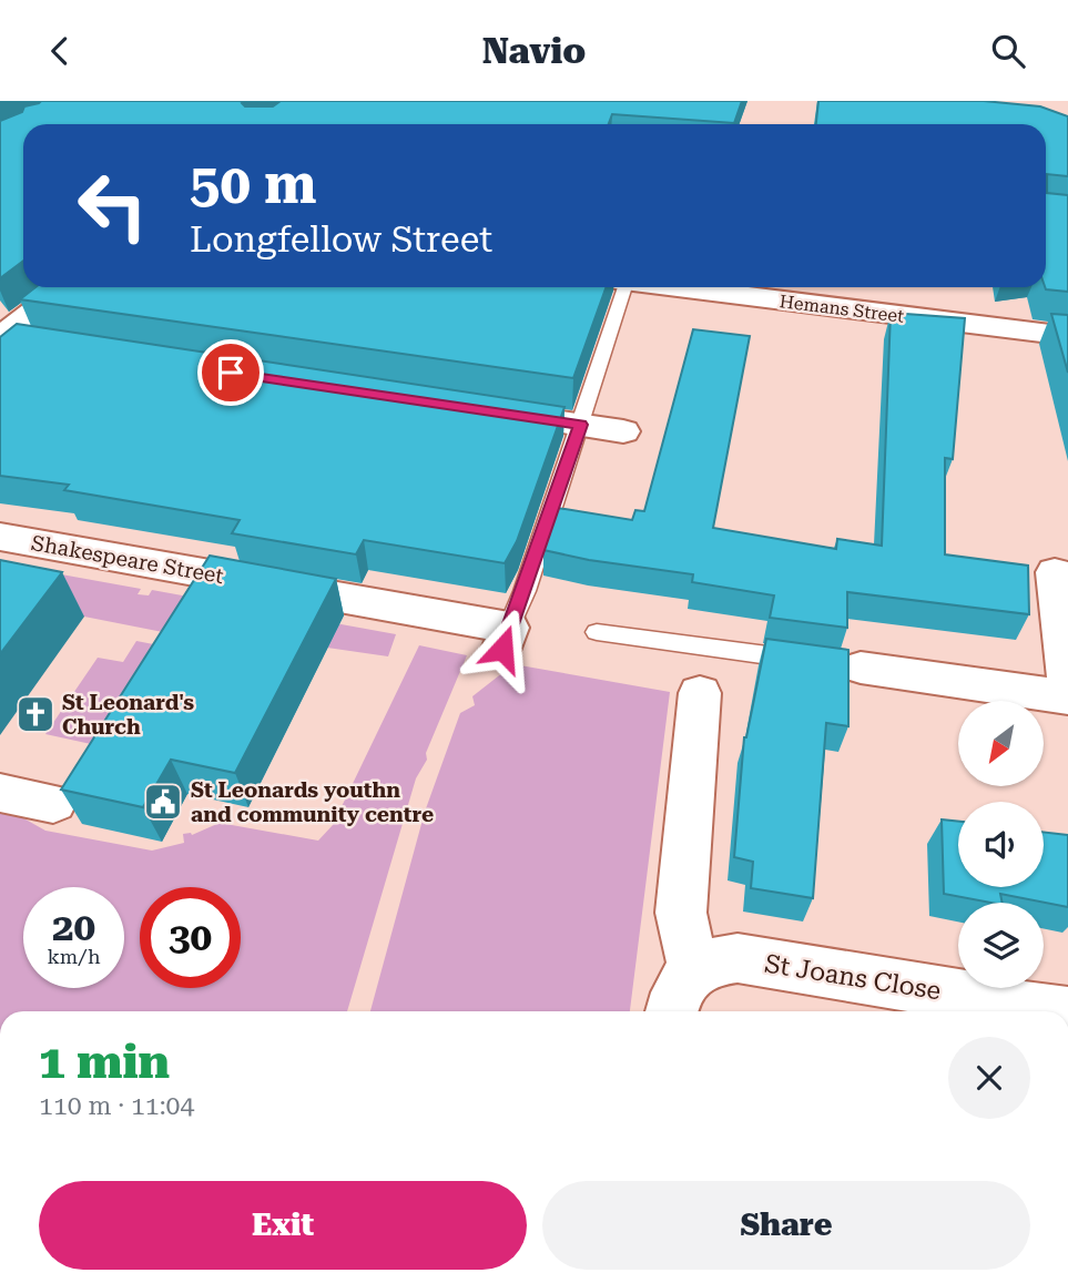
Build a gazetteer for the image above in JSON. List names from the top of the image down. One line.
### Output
{"streets":{"street":["Hemans Street","Shakespeare Street","St Joans Close"]},"places":{"church":["St Leonard's Church"],"public building":["St Leonards youthn and community centre"]},"north":"bottom left","page":{"header":"Navio","turn":["50 m","Longfellow Street"],"speed":"20 km/h","limit":"30","heading":["1 min","110 m · 11:04"],"buttons":["Exit","Share"]}}
